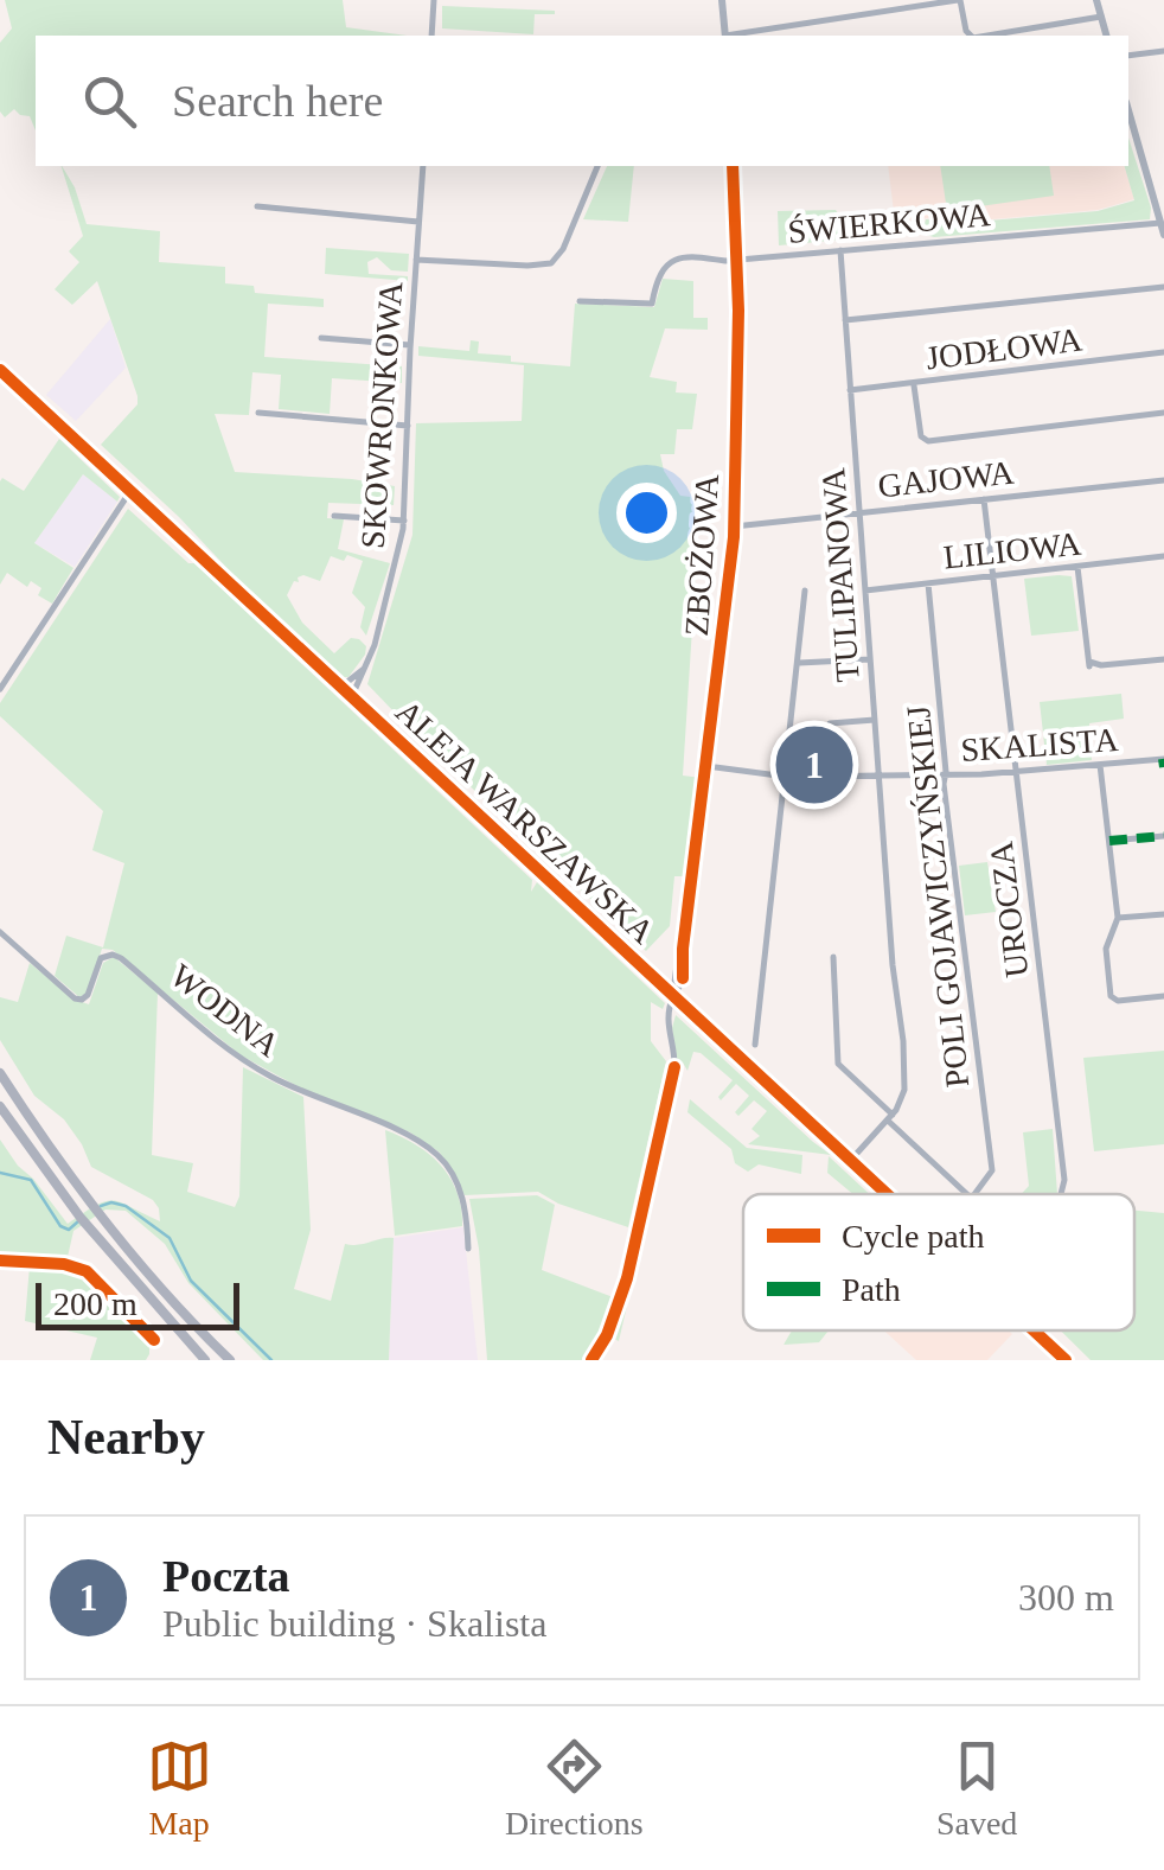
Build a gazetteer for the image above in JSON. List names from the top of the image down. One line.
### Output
{"streets":{"street":["ŚWIERKOWA","JODŁOWA","SKOWRONKOWA","GAJOWA","LILIOWA","ZBOŻOWA","TULIPANOWA","SKALISTA","ALEJA WARSZAWSKA","POLI GOJAWICZYŃSKIEJ","UROCZA","WODNA"]},"crossings":[["ŚWIERKOWA","ZBOŻOWA"],["ŚWIERKOWA","TULIPANOWA"],["JODŁOWA","TULIPANOWA"],["SKOWRONKOWA","ALEJA WARSZAWSKA"],["GAJOWA","ZBOŻOWA"],["GAJOWA","TULIPANOWA"],["GAJOWA","UROCZA"],["LILIOWA","TULIPANOWA"],["LILIOWA","POLI GOJAWICZYŃSKIEJ"],["LILIOWA","UROCZA"],["ZBOŻOWA","SKALISTA"],["ZBOŻOWA","ALEJA WARSZAWSKA"],["TULIPANOWA","SKALISTA"],["SKALISTA","POLI GOJAWICZYŃSKIEJ"],["SKALISTA","UROCZA"]],"legend":["Cycle path","Path"],"scale_bar":"200 m","page":{"search":"Search here","pins":"1","scale":"200 m","heading":"Nearby","list":[{"mark":"1","name":"Poczta","note":"Public building · Skalista","value":"300 m"}],"nav":["Map","Directions","Saved"]}}
